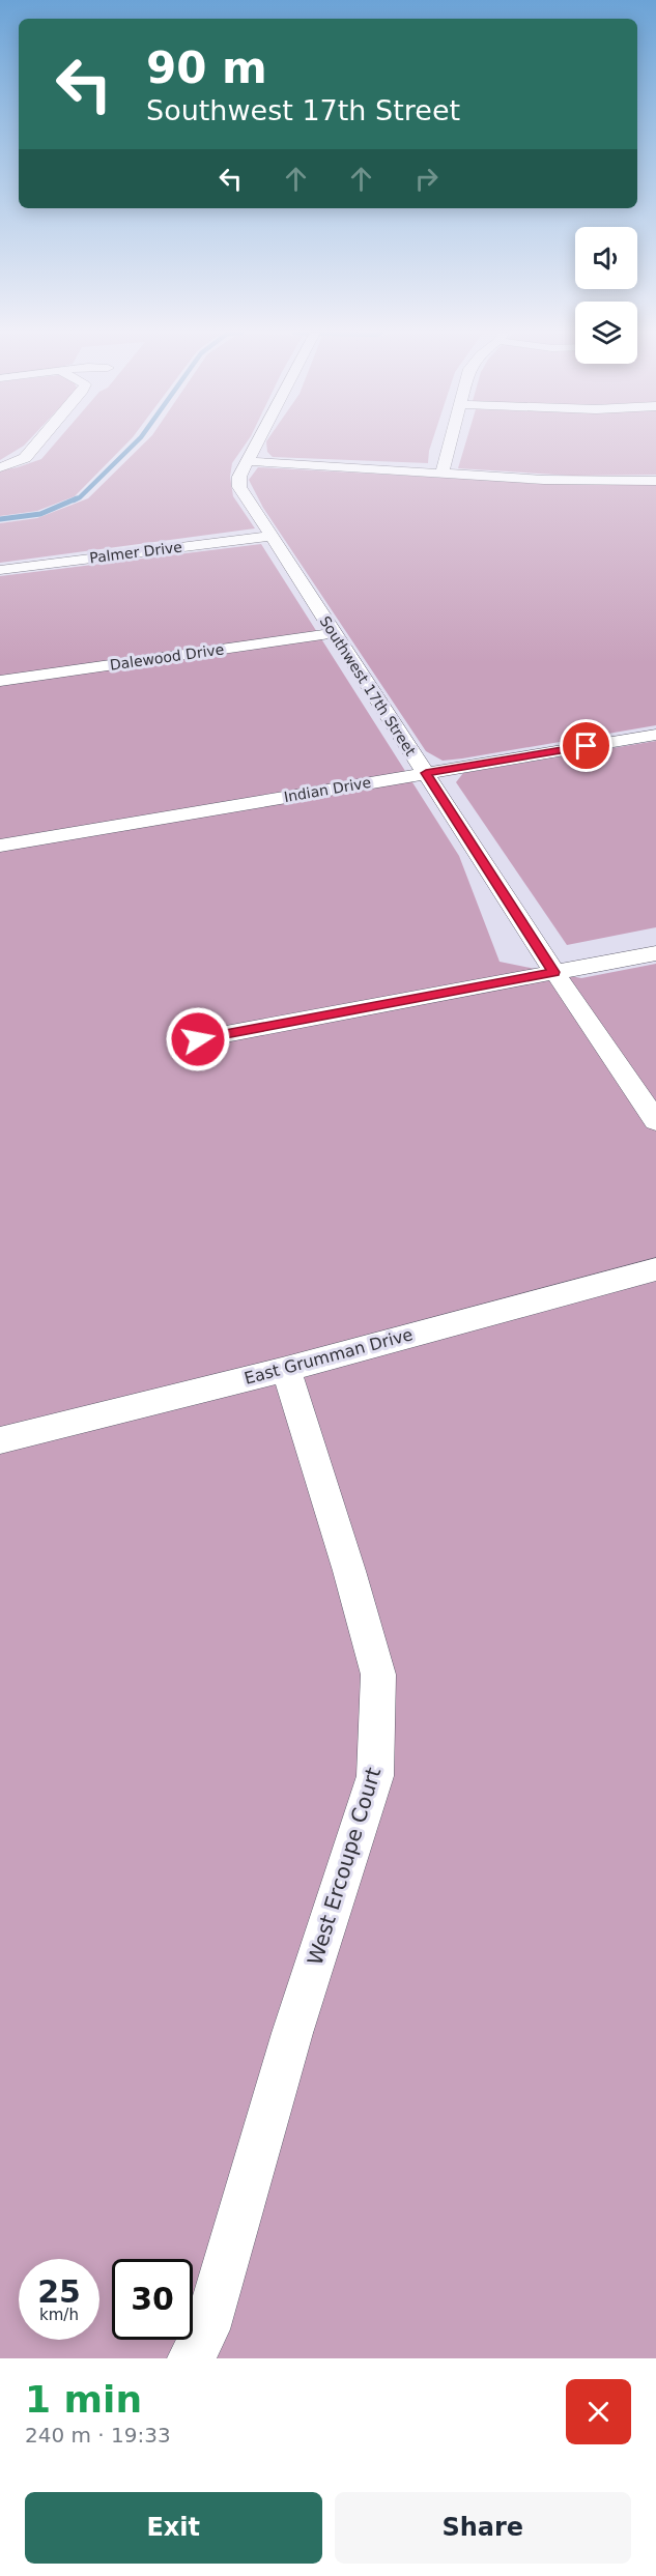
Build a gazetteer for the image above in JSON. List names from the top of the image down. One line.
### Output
{"streets":{"street":["Palmer Drive","Dalewood Drive","Southwest 17th Street","Indian Drive","East Grumman Drive","West Ercoupe Court"]},"crossings":[["Palmer Drive","Southwest 17th Street"],["Dalewood Drive","Southwest 17th Street"],["Southwest 17th Street","Indian Drive"],["East Grumman Drive","West Ercoupe Court"]],"page":{"turn":["90 m","Southwest 17th Street"],"speed":"25 km/h","limit":"30","heading":["1 min","240 m · 19:33"],"buttons":["Exit","Share"]}}
